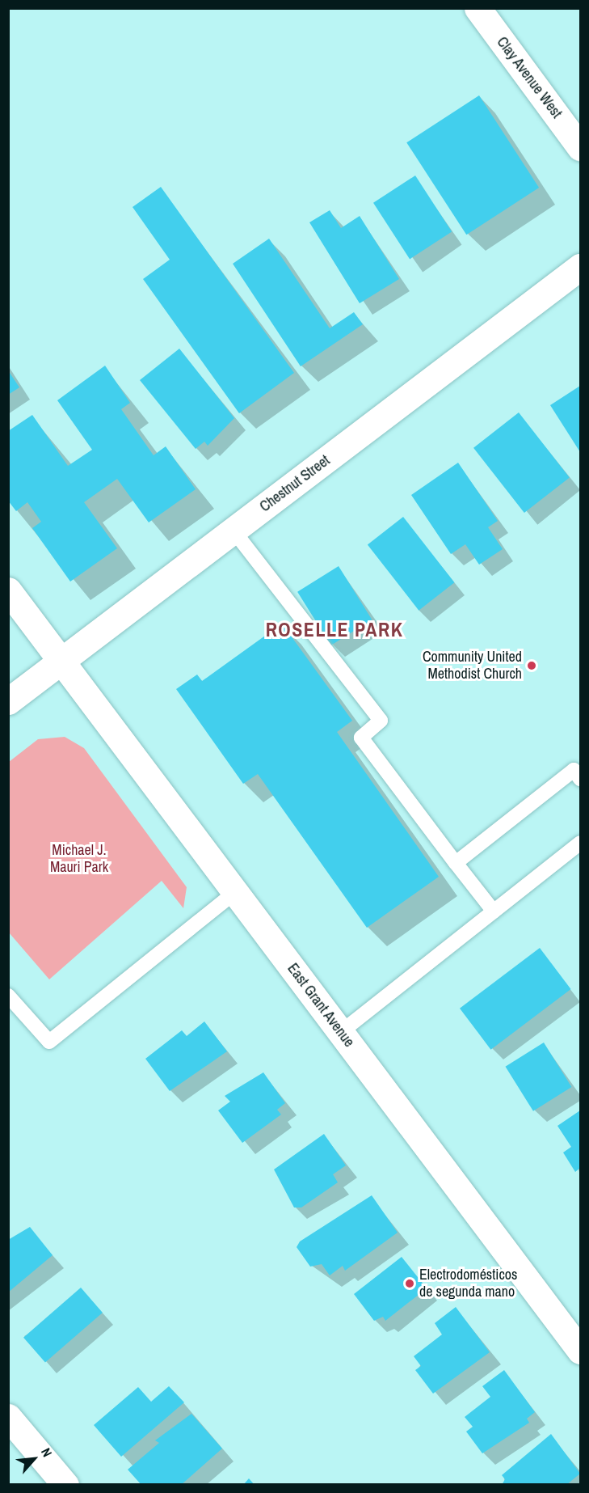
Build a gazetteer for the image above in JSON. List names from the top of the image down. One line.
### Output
{"streets":{"street":["Clay Avenue West","Chestnut Street","East Grant Avenue"]},"crossings":[["Chestnut Street","East Grant Avenue"]],"districts":["ROSELLE PARK"],"parks":["Michael J. Mauri Park"],"places":["Community United Methodist Church","Electrodomésticos de segunda mano"],"north":"top right"}
